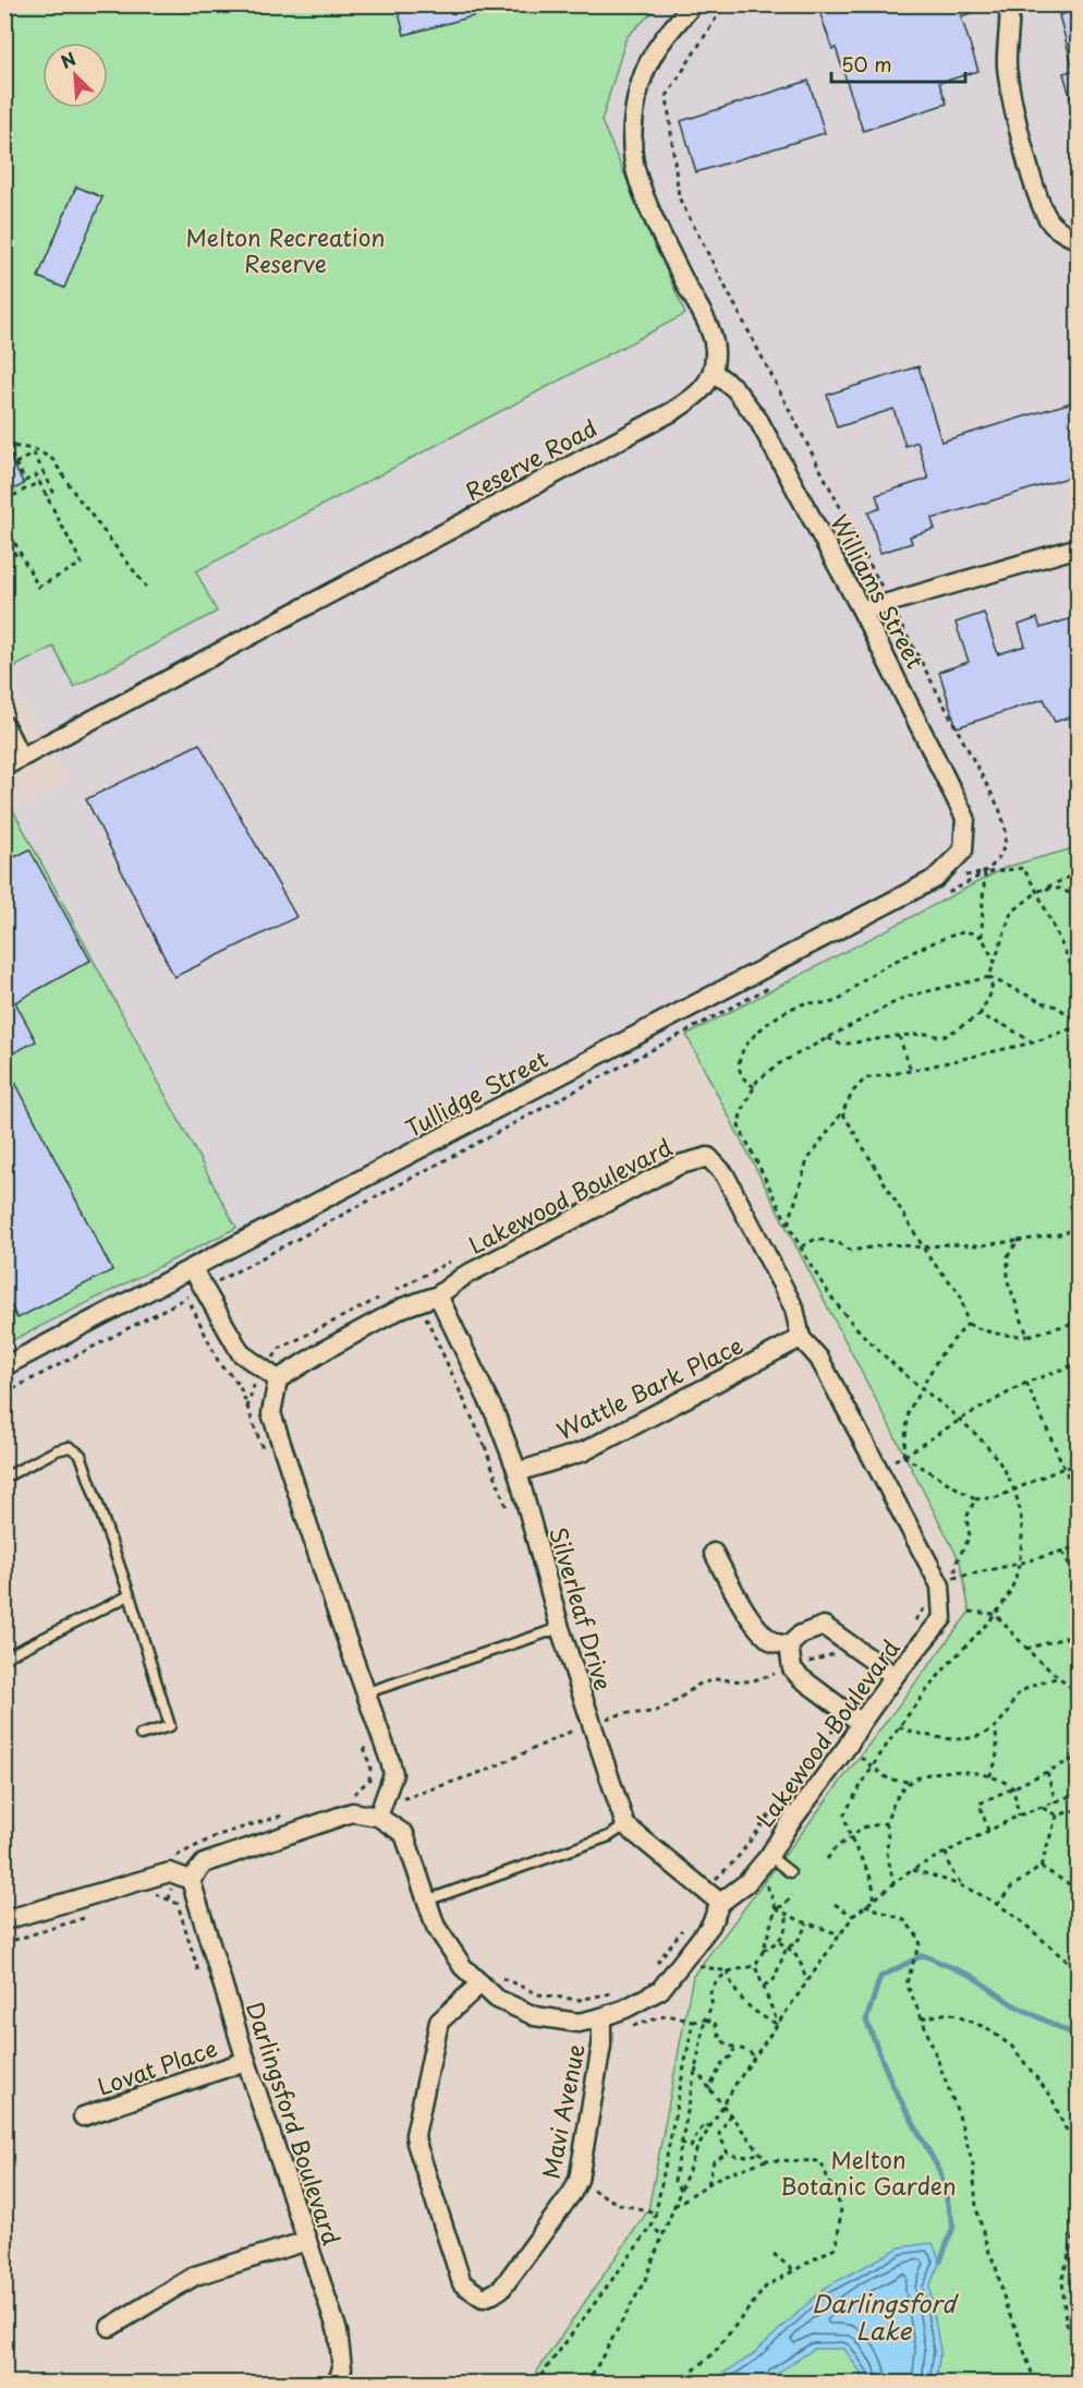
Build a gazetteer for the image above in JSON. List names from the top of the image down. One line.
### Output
{"streets":{"street":["Reserve Road","Williams Street","Tullidge Street","Lakewood Boulevard","Wattle Bark Place","Silverleaf Drive","Lovat Place","Mavi Avenue","Darlingsford Boulevard"]},"crossings":[["Reserve Road","Williams Street"],["Williams Street","Tullidge Street"],["Lakewood Boulevard","Wattle Bark Place"],["Lakewood Boulevard","Silverleaf Drive"],["Lakewood Boulevard","Mavi Avenue"],["Wattle Bark Place","Silverleaf Drive"],["Lovat Place","Darlingsford Boulevard"]],"water":["Darlingsford Lake"],"parks":["Melton Recreation Reserve","Melton Botanic Garden"],"scale_bar":"50 m","north":"top left"}
